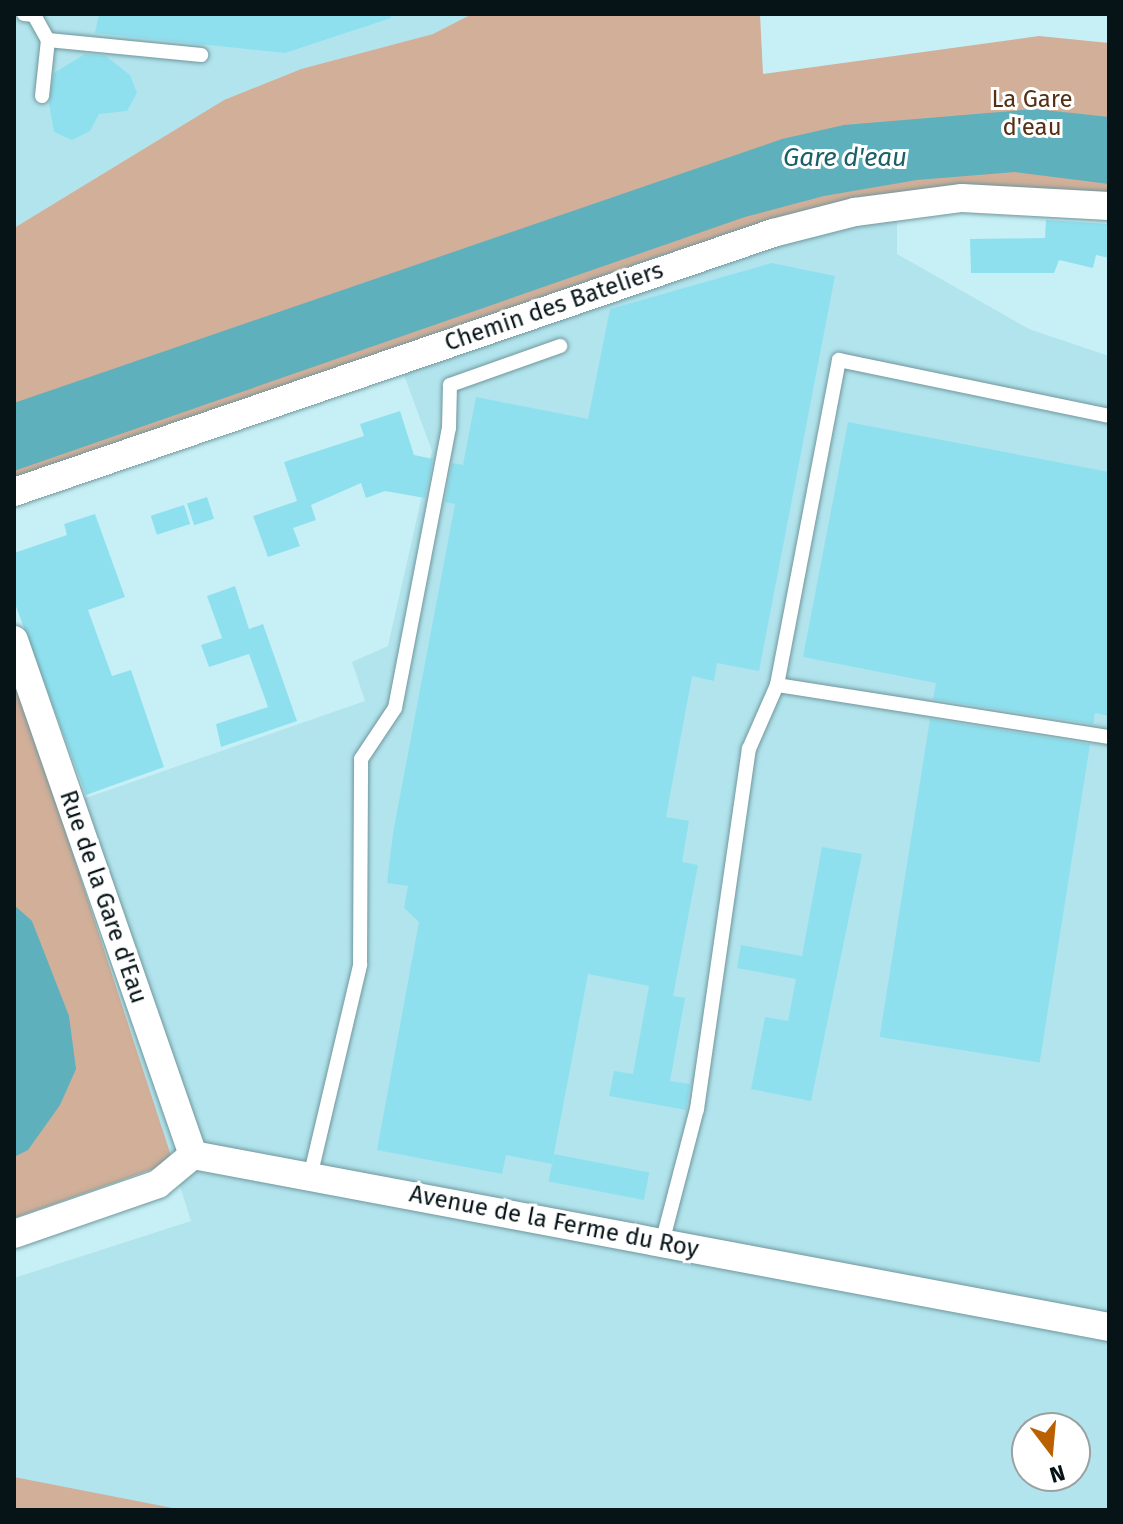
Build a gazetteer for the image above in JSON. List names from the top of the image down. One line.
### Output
{"streets":{"street":["Chemin des Bateliers","Rue de la Gare d'Eau","Avenue de la Ferme du Roy"]},"crossings":[["Rue de la Gare d'Eau","Avenue de la Ferme du Roy"]],"water":["Gare d'eau"],"parks":["La Gare d'eau"],"north":"bottom"}
